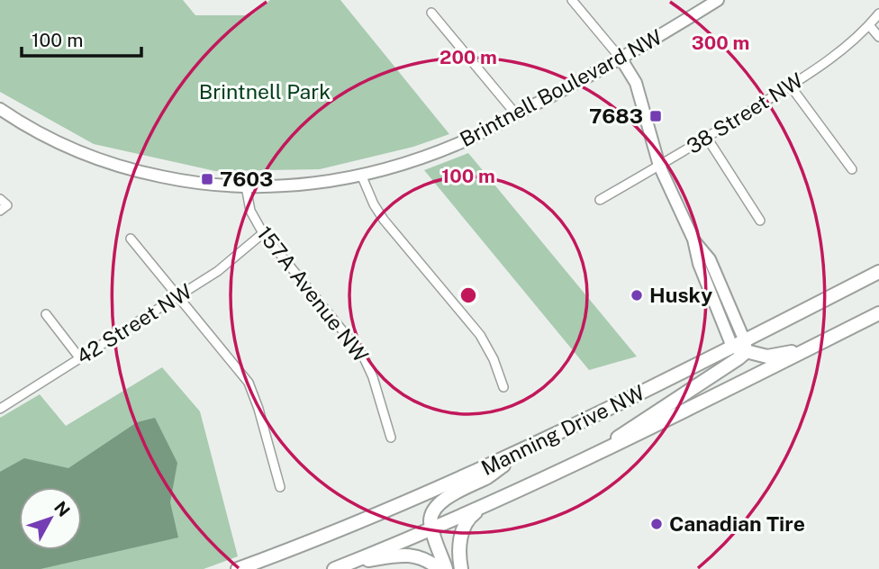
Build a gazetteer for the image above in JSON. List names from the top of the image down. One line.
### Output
{"streets":{"main road":["Manning Drive NW"],"street":["Brintnell Boulevard NW","38 Street NW","157A Avenue NW","42 Street NW"]},"crossings":[["Brintnell Boulevard NW","157A Avenue NW"],["157A Avenue NW","42 Street NW"]],"parks":["Brintnell Park"],"places":{"transit":["7683","7603"],"other":["Husky","Canadian Tire"]},"scale_bar":"100 m","north":"top right","rings":["300 m","200 m","100 m"]}
